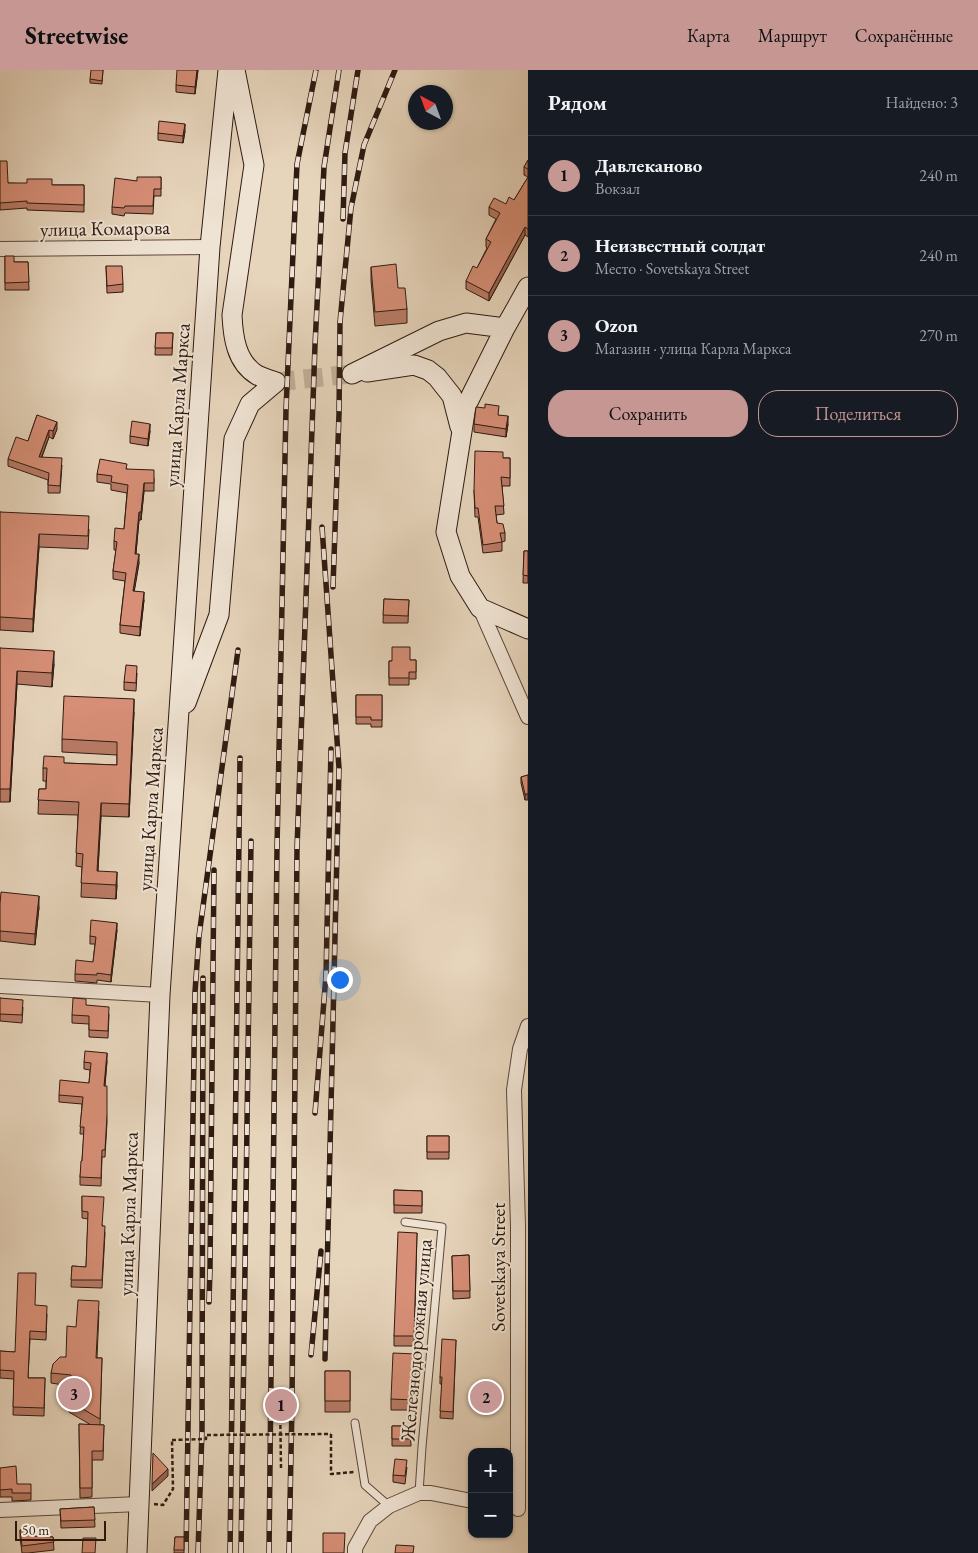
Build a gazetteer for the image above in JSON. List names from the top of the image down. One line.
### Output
{"streets":{"street":["улица Комарова","улица Карла Маркса","Sovetskaya Street"],"lane":["Железнодорожная улица"]},"crossings":[["улица Комарова","улица Карла Маркса"]],"scale_bar":"50 m","north":"top left","page":{"header":"Streetwise","nav":["Карта","Маршрут","Сохранённые"],"heading":["Рядом","Найдено: 3"],"list":[{"mark":"1","name":"Давлеканово","note":"Вокзал","value":"240 m"},{"mark":"2","name":"Неизвестный солдат","note":"Место · Sovetskaya Street","value":"240 m"},{"mark":"3","name":"Ozon","note":"Магазин · улица Карла Маркса","value":"270 m"}],"buttons":["Сохранить","Поделиться"],"pins":["3","2","1"],"map_buttons":["+","−"],"scale":"50 m"}}
